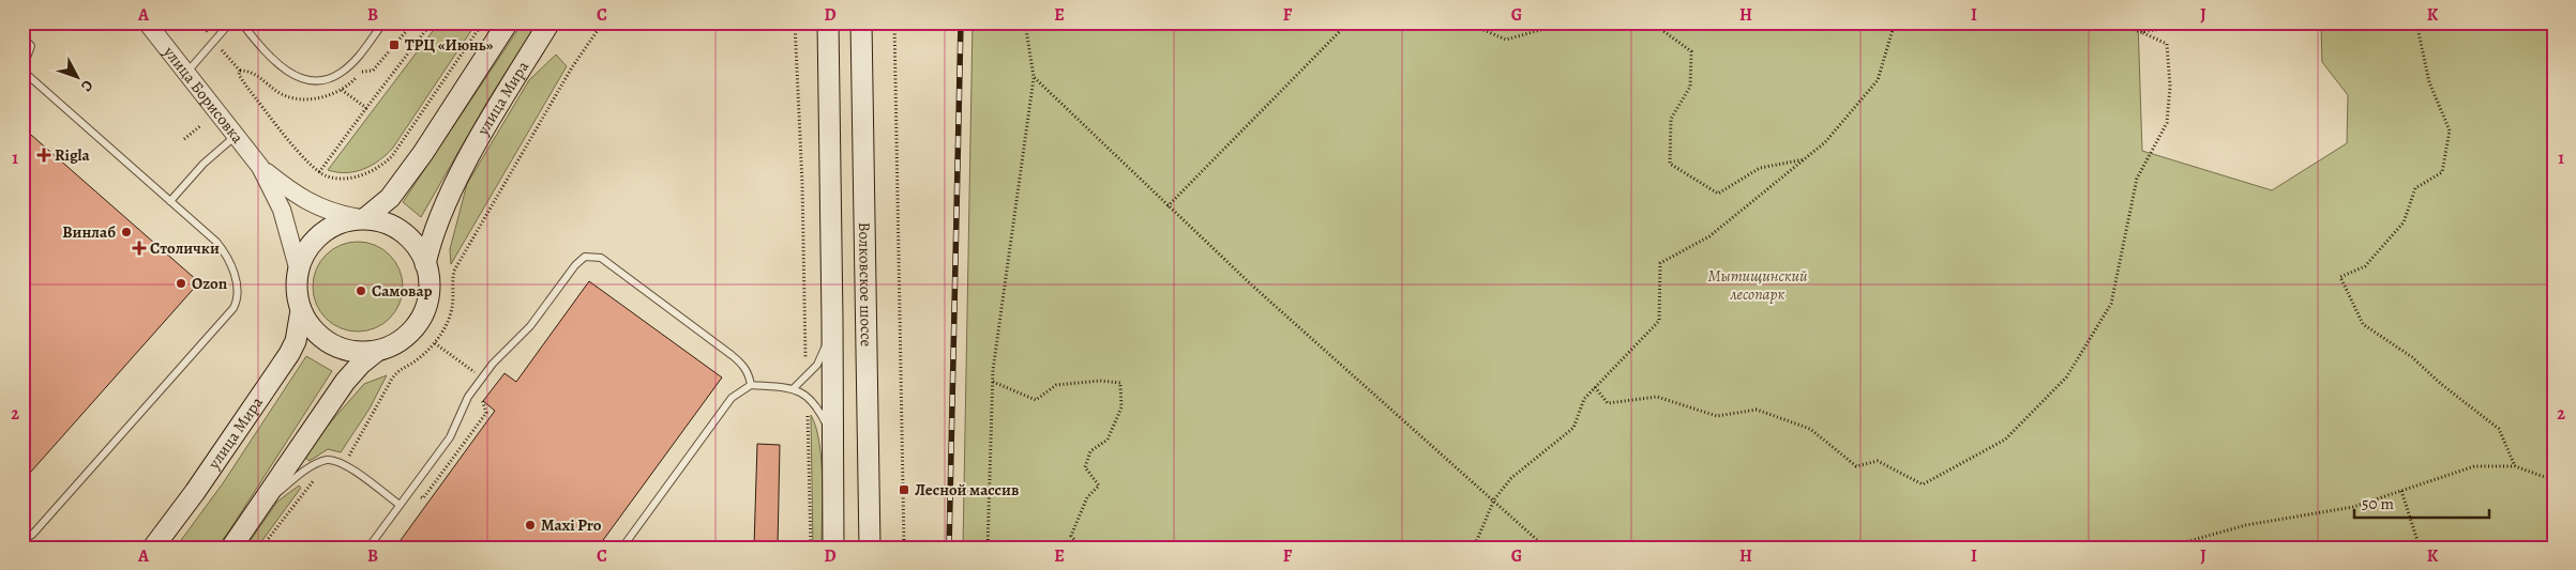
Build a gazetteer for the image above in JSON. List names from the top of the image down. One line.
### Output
{"streets":{"main road":["улица Мира","Волковское шоссе"],"street":["улица Борисовка"]},"crossings":[["улица Борисовка","улица Мира"]],"parks":["Мытищинский лесопарк"],"places":{"transit":["ТРЦ «Июнь»","Лесной массив"],"health":["Rigla","Столички"],"other":["Винлаб","Ozon","Самовар","Maxi Pro"]},"scale_bar":"50 m","north":"bottom right","grid":{"columns":["A","B","C","D","E","F","G","H","I","J","K"],"rows":["1","2"]}}
